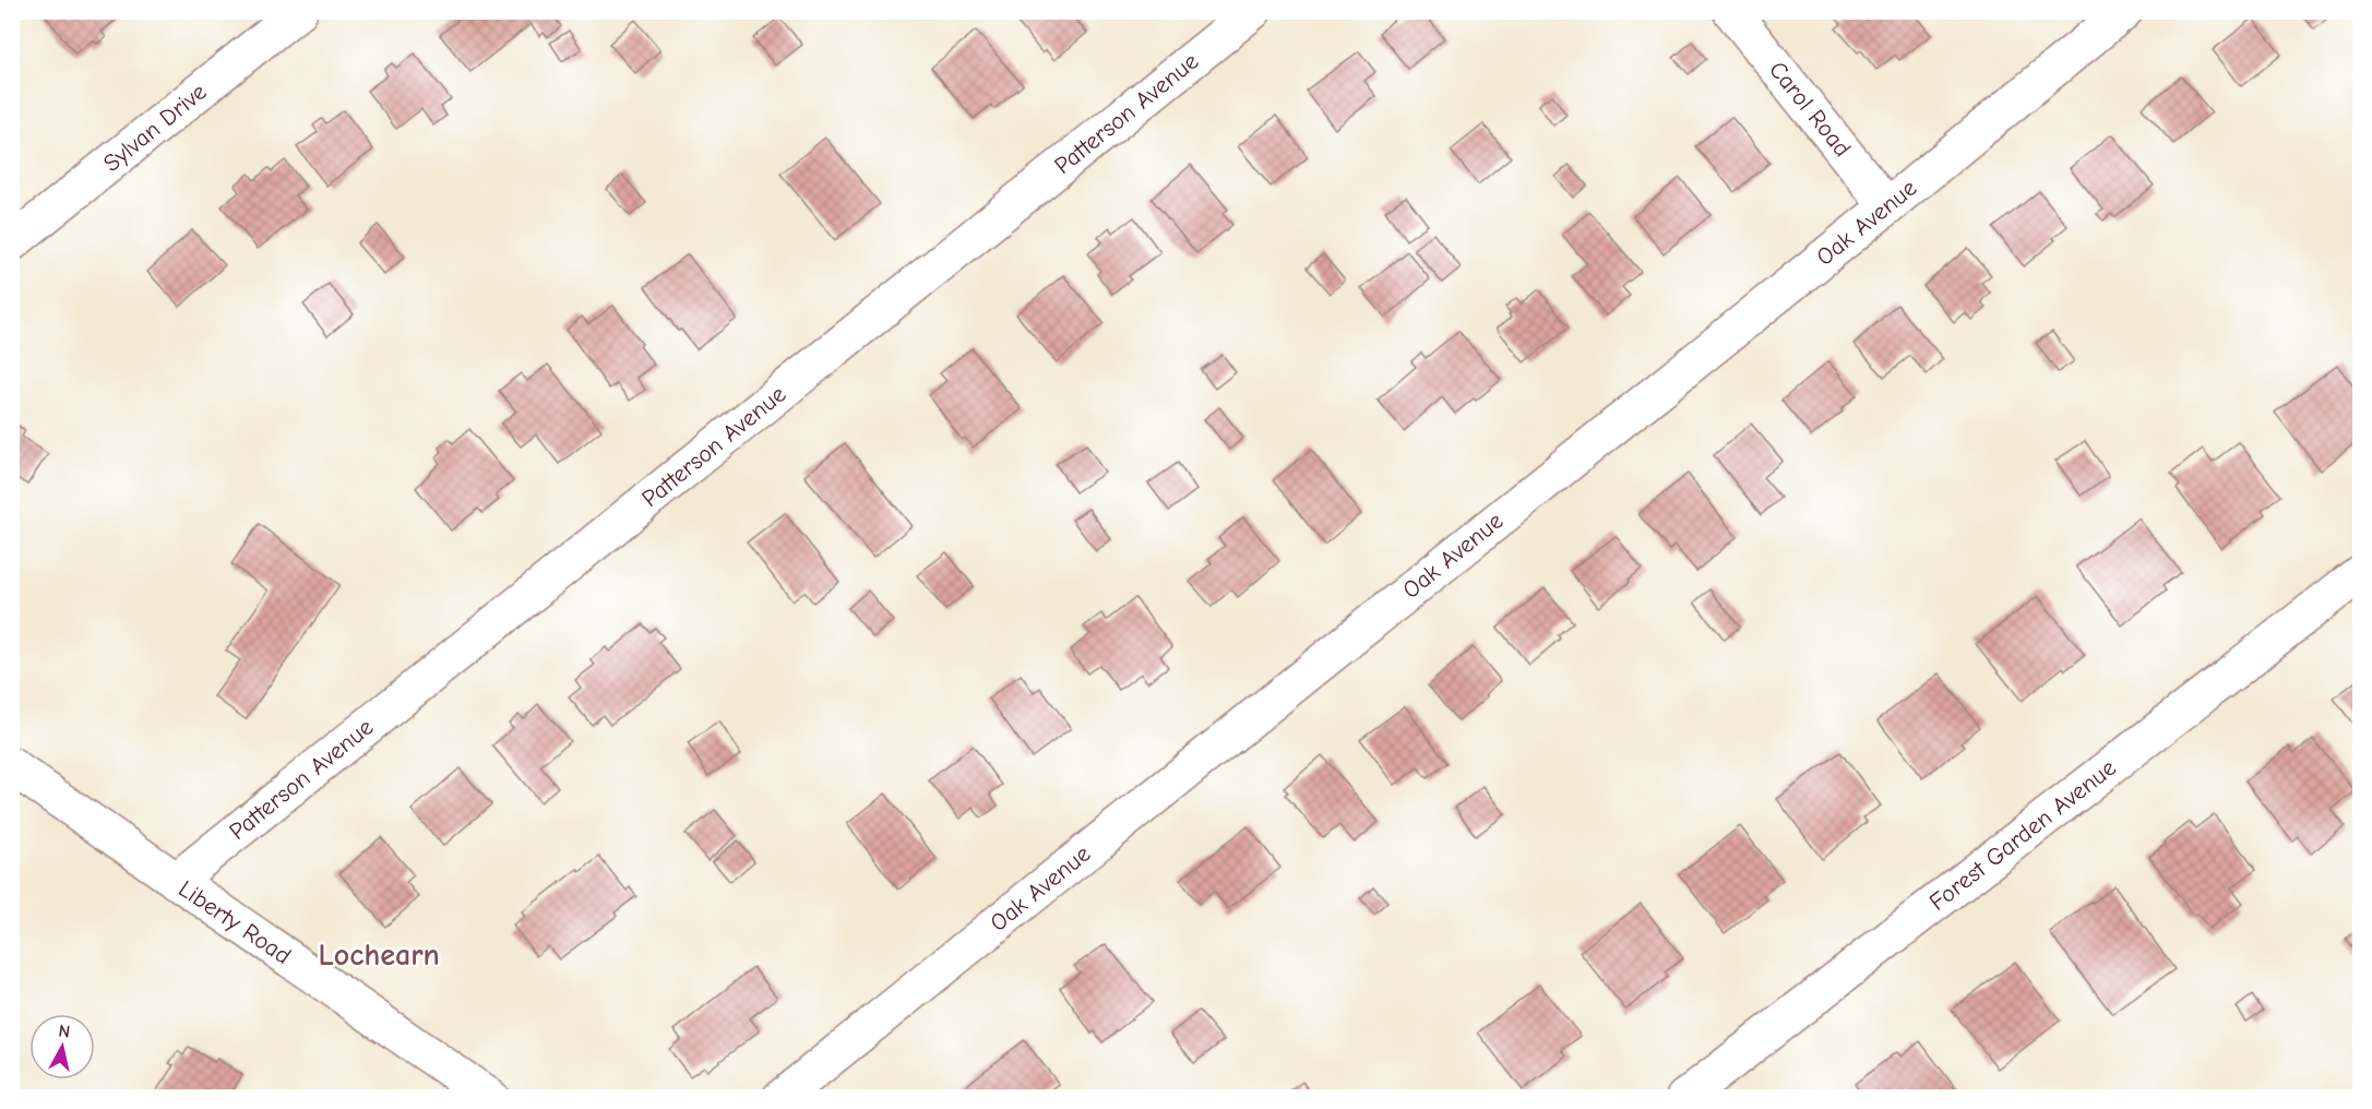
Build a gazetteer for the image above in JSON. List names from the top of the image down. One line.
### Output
{"streets":{"street":["Carol Road","Patterson Avenue","Sylvan Drive","Oak Avenue","Forest Garden Avenue","Liberty Road"]},"crossings":[["Carol Road","Oak Avenue"],["Patterson Avenue","Liberty Road"]],"districts":["Lochearn"],"north":"top"}
